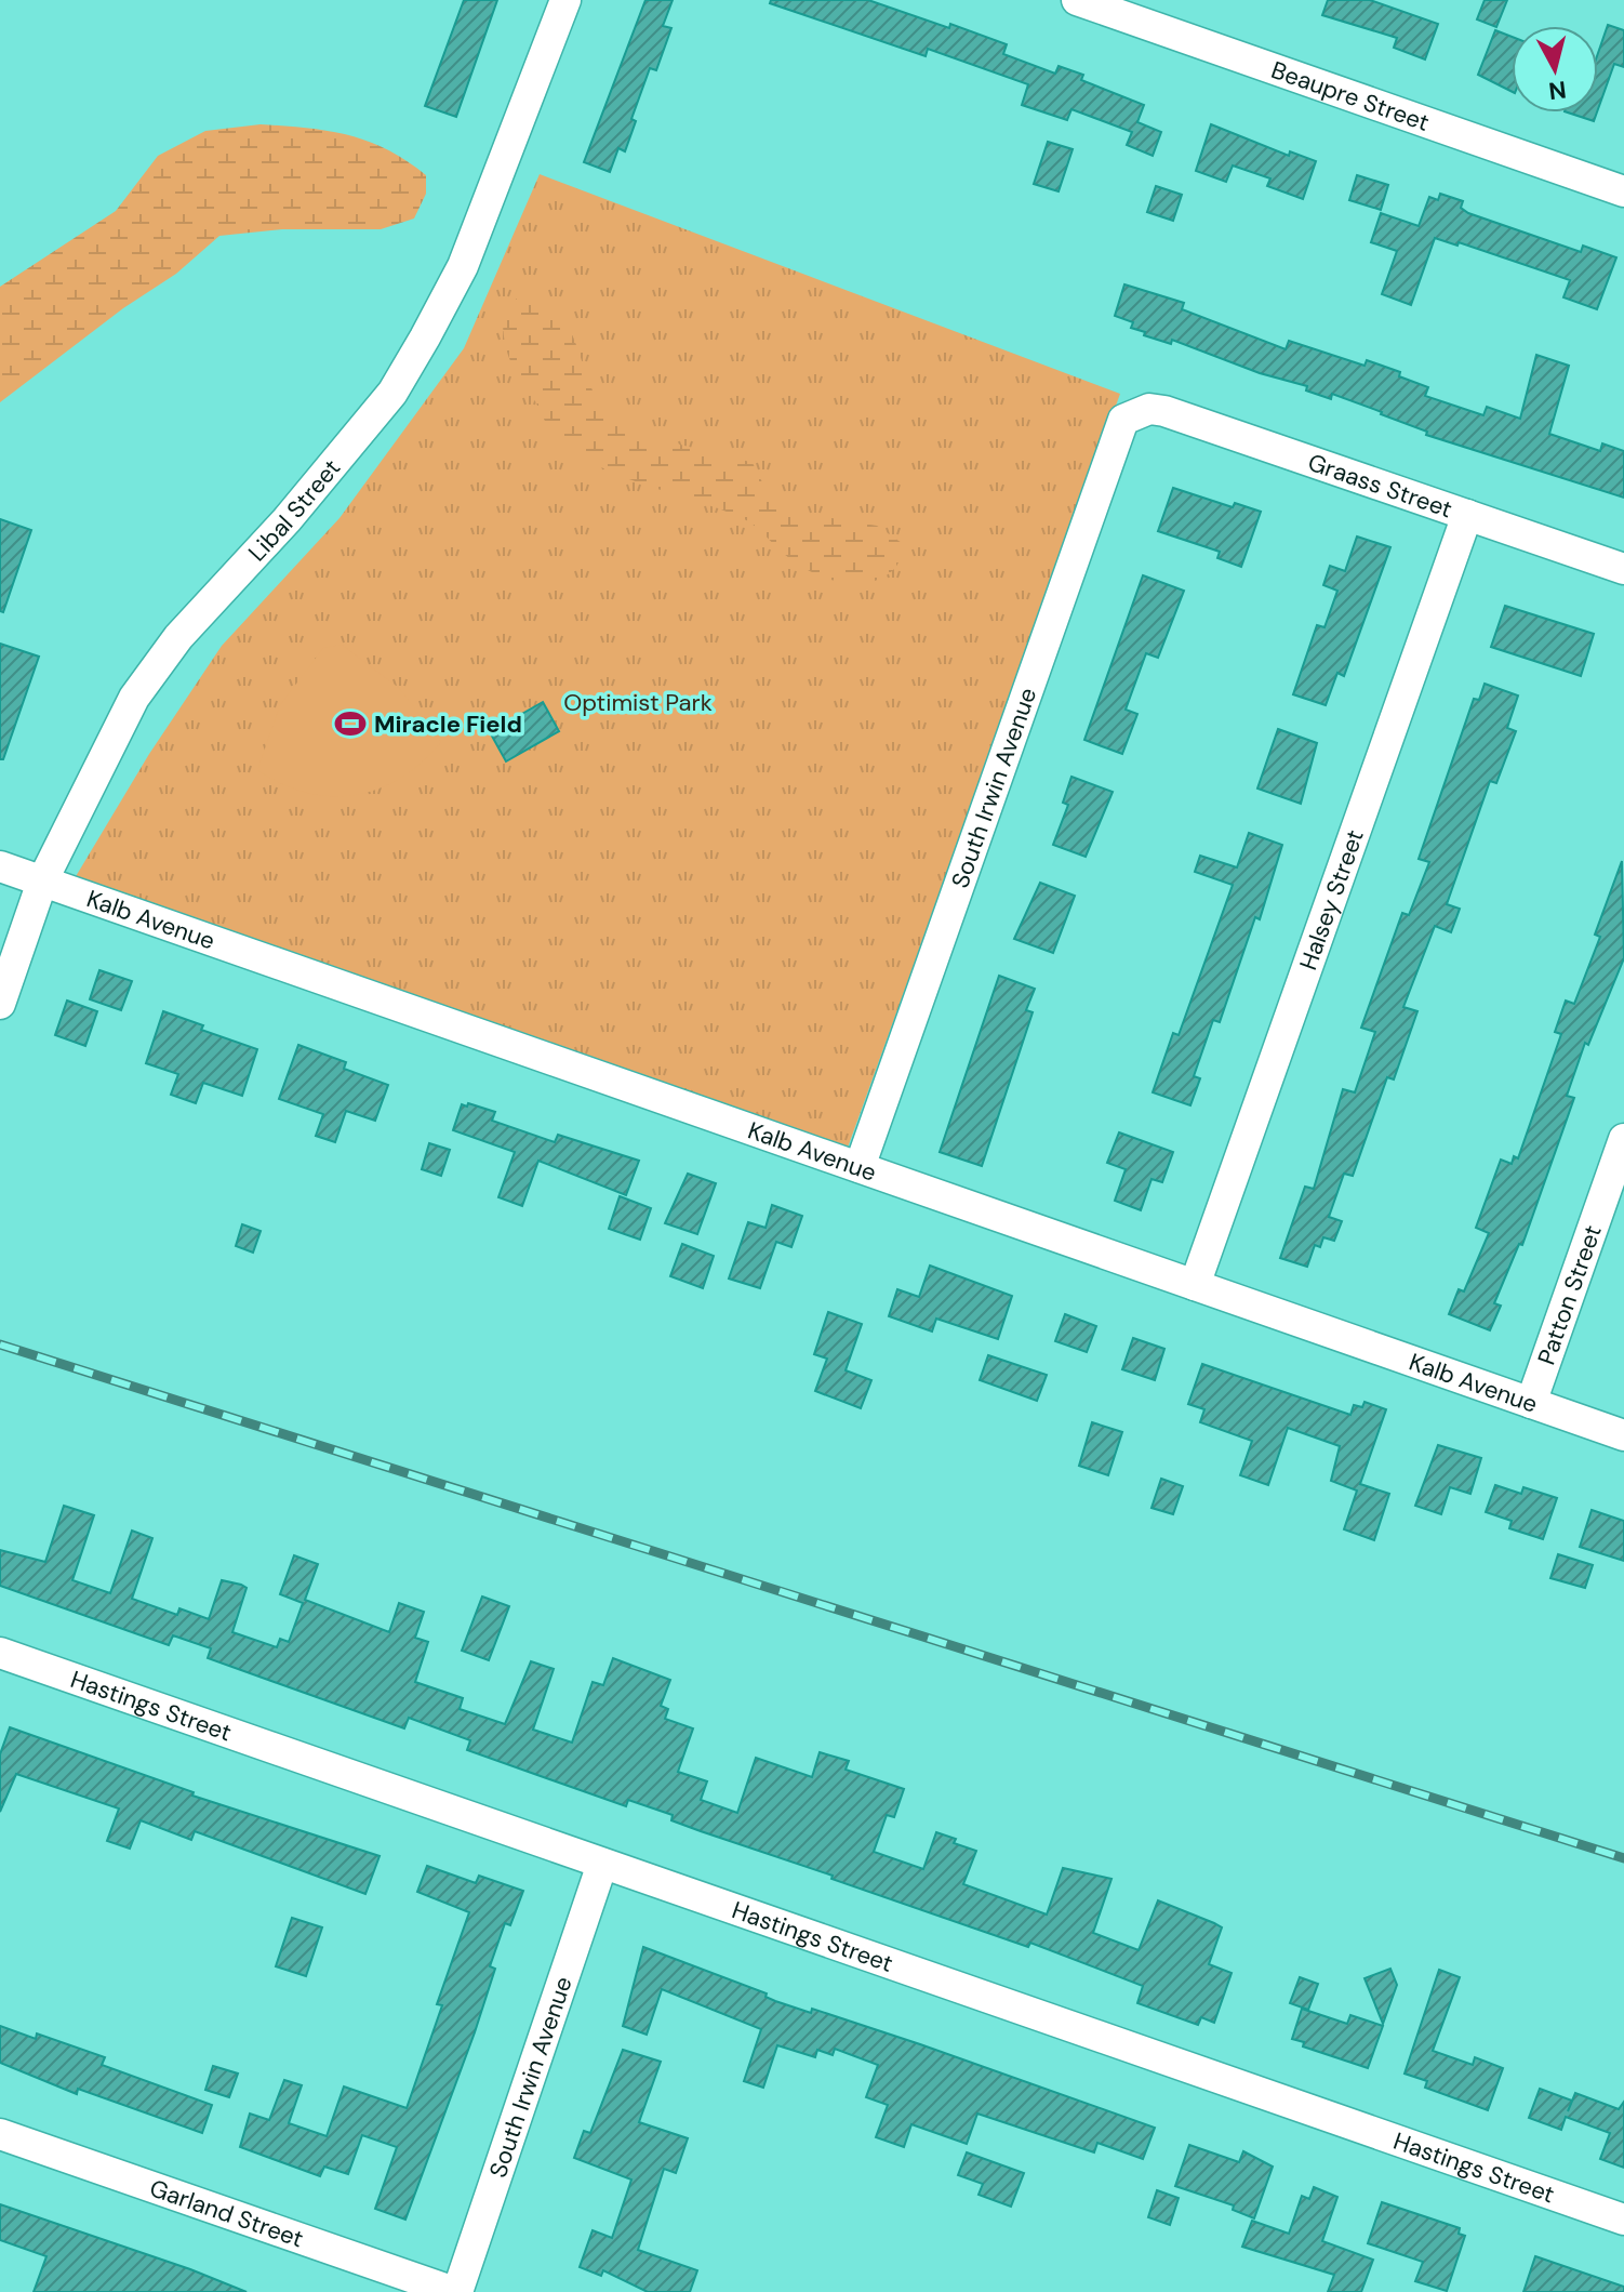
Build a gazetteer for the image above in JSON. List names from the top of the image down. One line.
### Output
{"streets":{"street":["Beaupre Street","Graass Street","Libal Street","South Irwin Avenue","Halsey Street","Kalb Avenue","Patton Street","Hastings Street","Garland Street"]},"crossings":[["Graass Street","South Irwin Avenue"],["Graass Street","Halsey Street"],["Libal Street","Kalb Avenue"],["South Irwin Avenue","Kalb Avenue"],["South Irwin Avenue","Hastings Street"],["South Irwin Avenue","Garland Street"],["Halsey Street","Kalb Avenue"],["Kalb Avenue","Patton Street"]],"parks":["Optimist Park"],"places":{"sports":["Miracle Field"]},"north":"bottom"}
